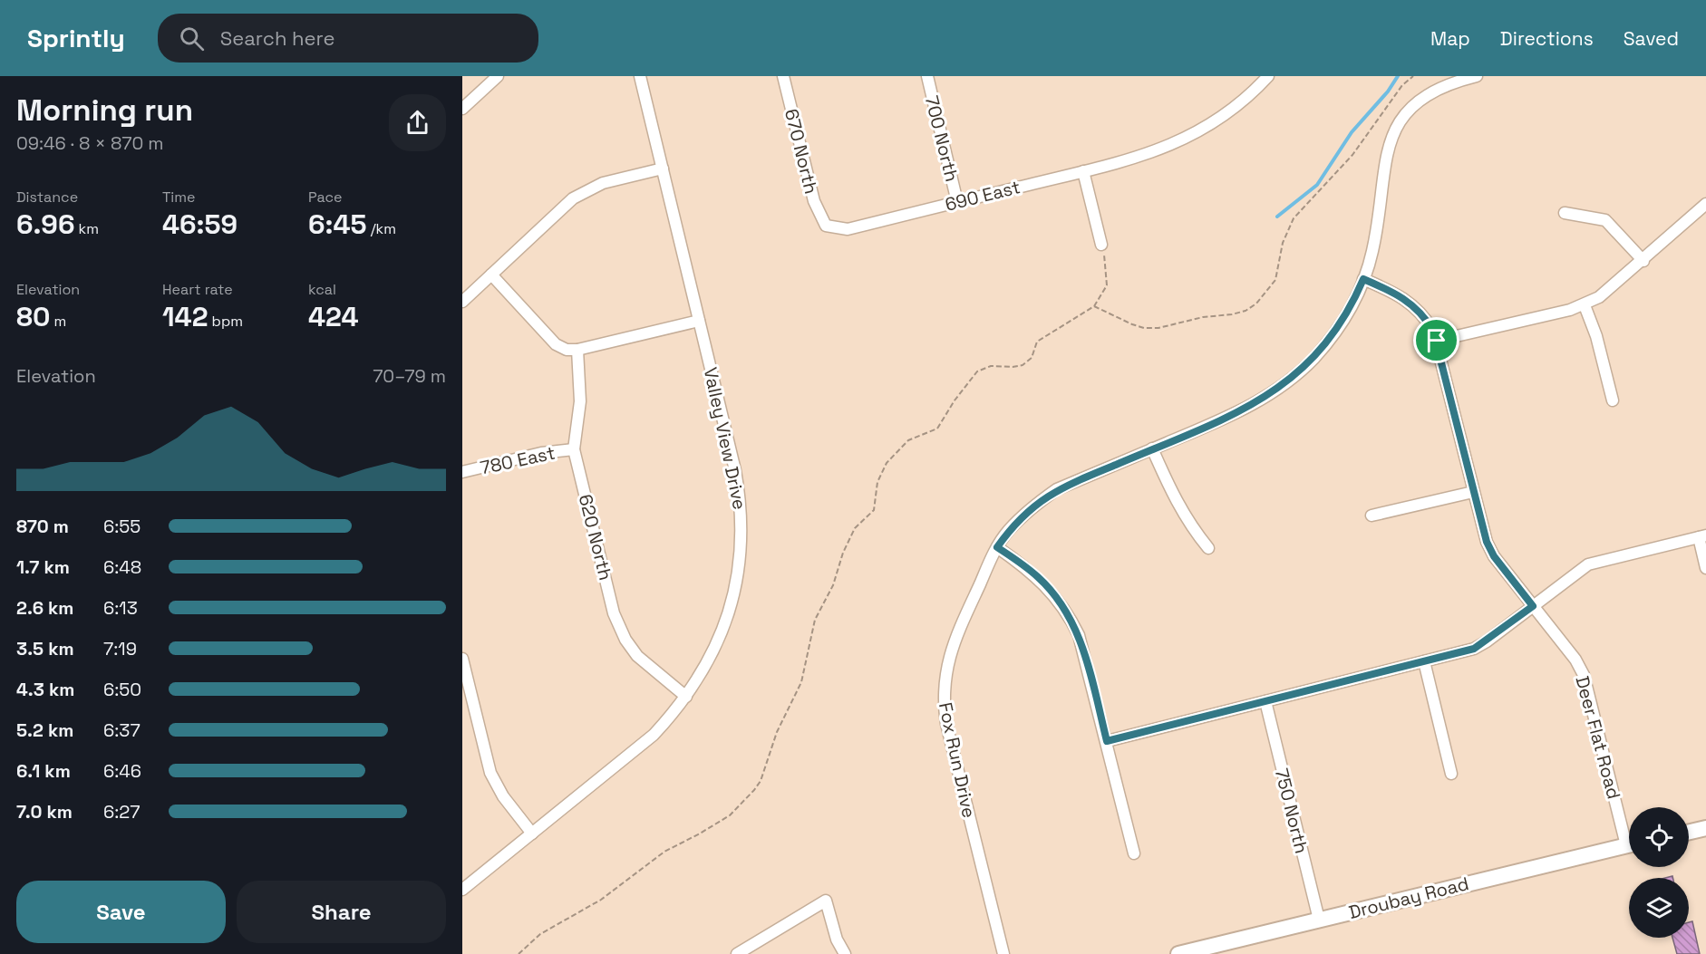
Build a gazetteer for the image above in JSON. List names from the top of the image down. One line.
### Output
{"streets":{"street":["700 North","670 North","690 East","Valley View Drive","780 East","620 North","Deer Flat Road","Fox Run Drive","750 North","Droubay Road"]},"crossings":[["700 North","690 East"],["670 North","690 East"],["Valley View Drive","620 North"],["780 East","620 North"],["Deer Flat Road","Fox Run Drive"],["750 North","Droubay Road"]],"page":{"header":"Sprintly","search":"Search here","nav":["Map","Directions","Saved"],"heading":["Morning run","09:46 · 8 × 870 m"],"stats":[["Distance","6.96 km"],["Time","46:59"],["Pace","6:45 /km"],["Elevation","80 m"],["Heart rate","142 bpm"],["kcal","424"]],"chart":["Elevation","70–79 m"],"list":[{"name":"870 m","note":"6:55"},{"name":"1.7 km","note":"6:48"},{"name":"2.6 km","note":"6:13"},{"name":"3.5 km","note":"7:19"},{"name":"4.3 km","note":"6:50"},{"name":"5.2 km","note":"6:37"},{"name":"6.1 km","note":"6:46"},{"name":"7.0 km","note":"6:27"}],"buttons":["Save","Share"]}}
